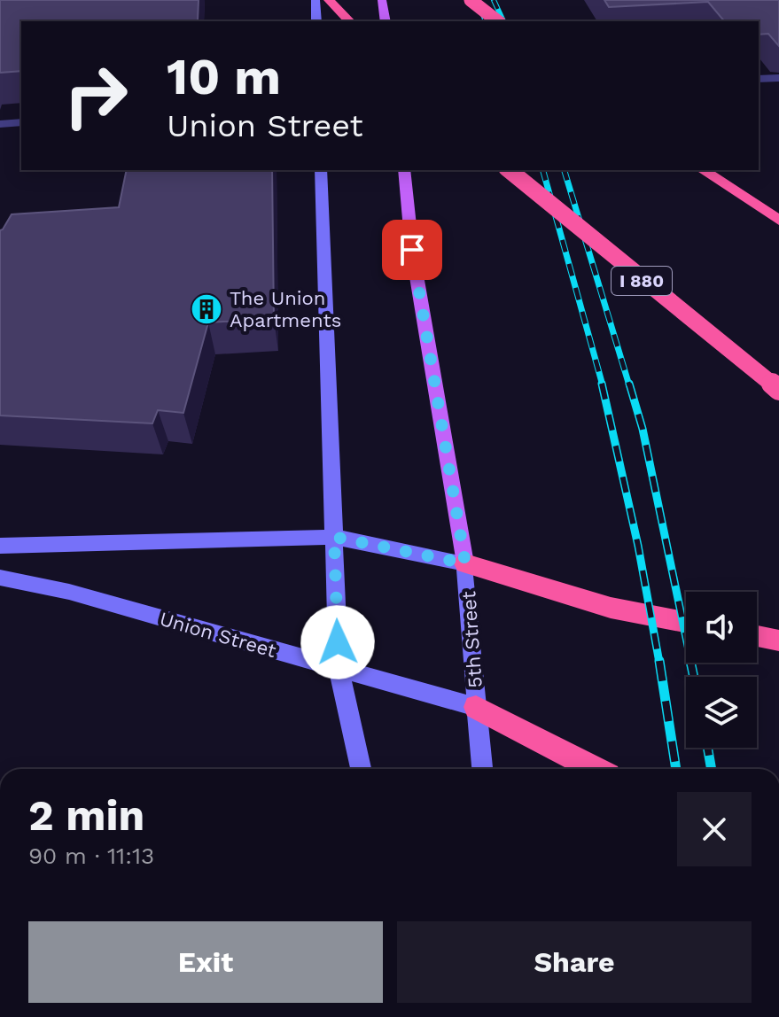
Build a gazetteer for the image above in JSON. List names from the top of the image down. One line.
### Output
{"streets":{"highway":["I 880"],"main road":["Union Street","5th Street"]},"crossings":[["Union Street","5th Street"]],"places":{"building":["The Union Apartments"]},"page":{"turn":["10 m","Union Street"],"heading":["2 min","90 m · 11:13"],"buttons":["Exit","Share"]}}
